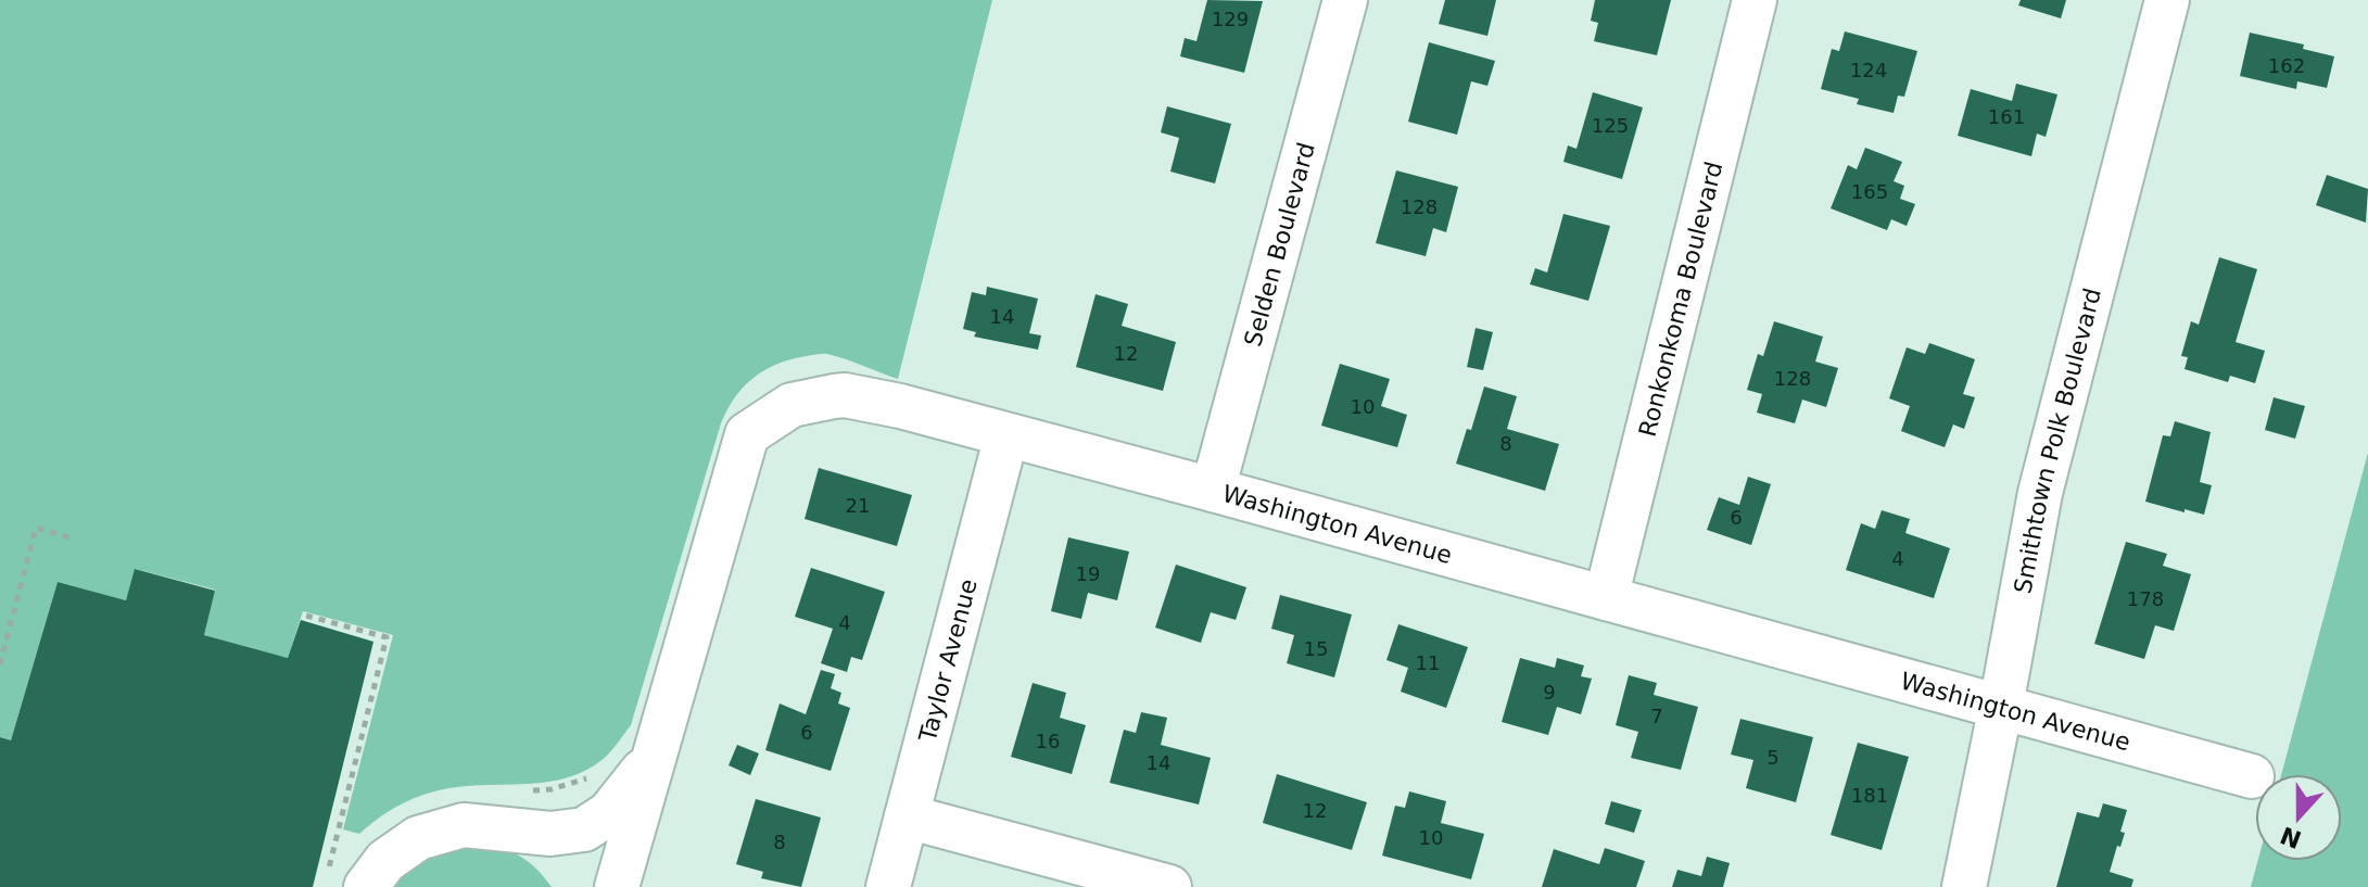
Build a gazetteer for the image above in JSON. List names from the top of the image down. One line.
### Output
{"streets":{"street":["Selden Boulevard","Ronkonkoma Boulevard","Smithtown Polk Boulevard","Washington Avenue","Taylor Avenue"]},"crossings":[["Selden Boulevard","Washington Avenue"],["Ronkonkoma Boulevard","Washington Avenue"],["Smithtown Polk Boulevard","Washington Avenue"],["Washington Avenue","Taylor Avenue"]],"house_numbers":["129","162","124","161","125","165","128","14","12","128","10","8","21","6","4","19","178","4","15","11","9","7","6","16","5","14","181","12","10","8"],"north":"bottom"}
